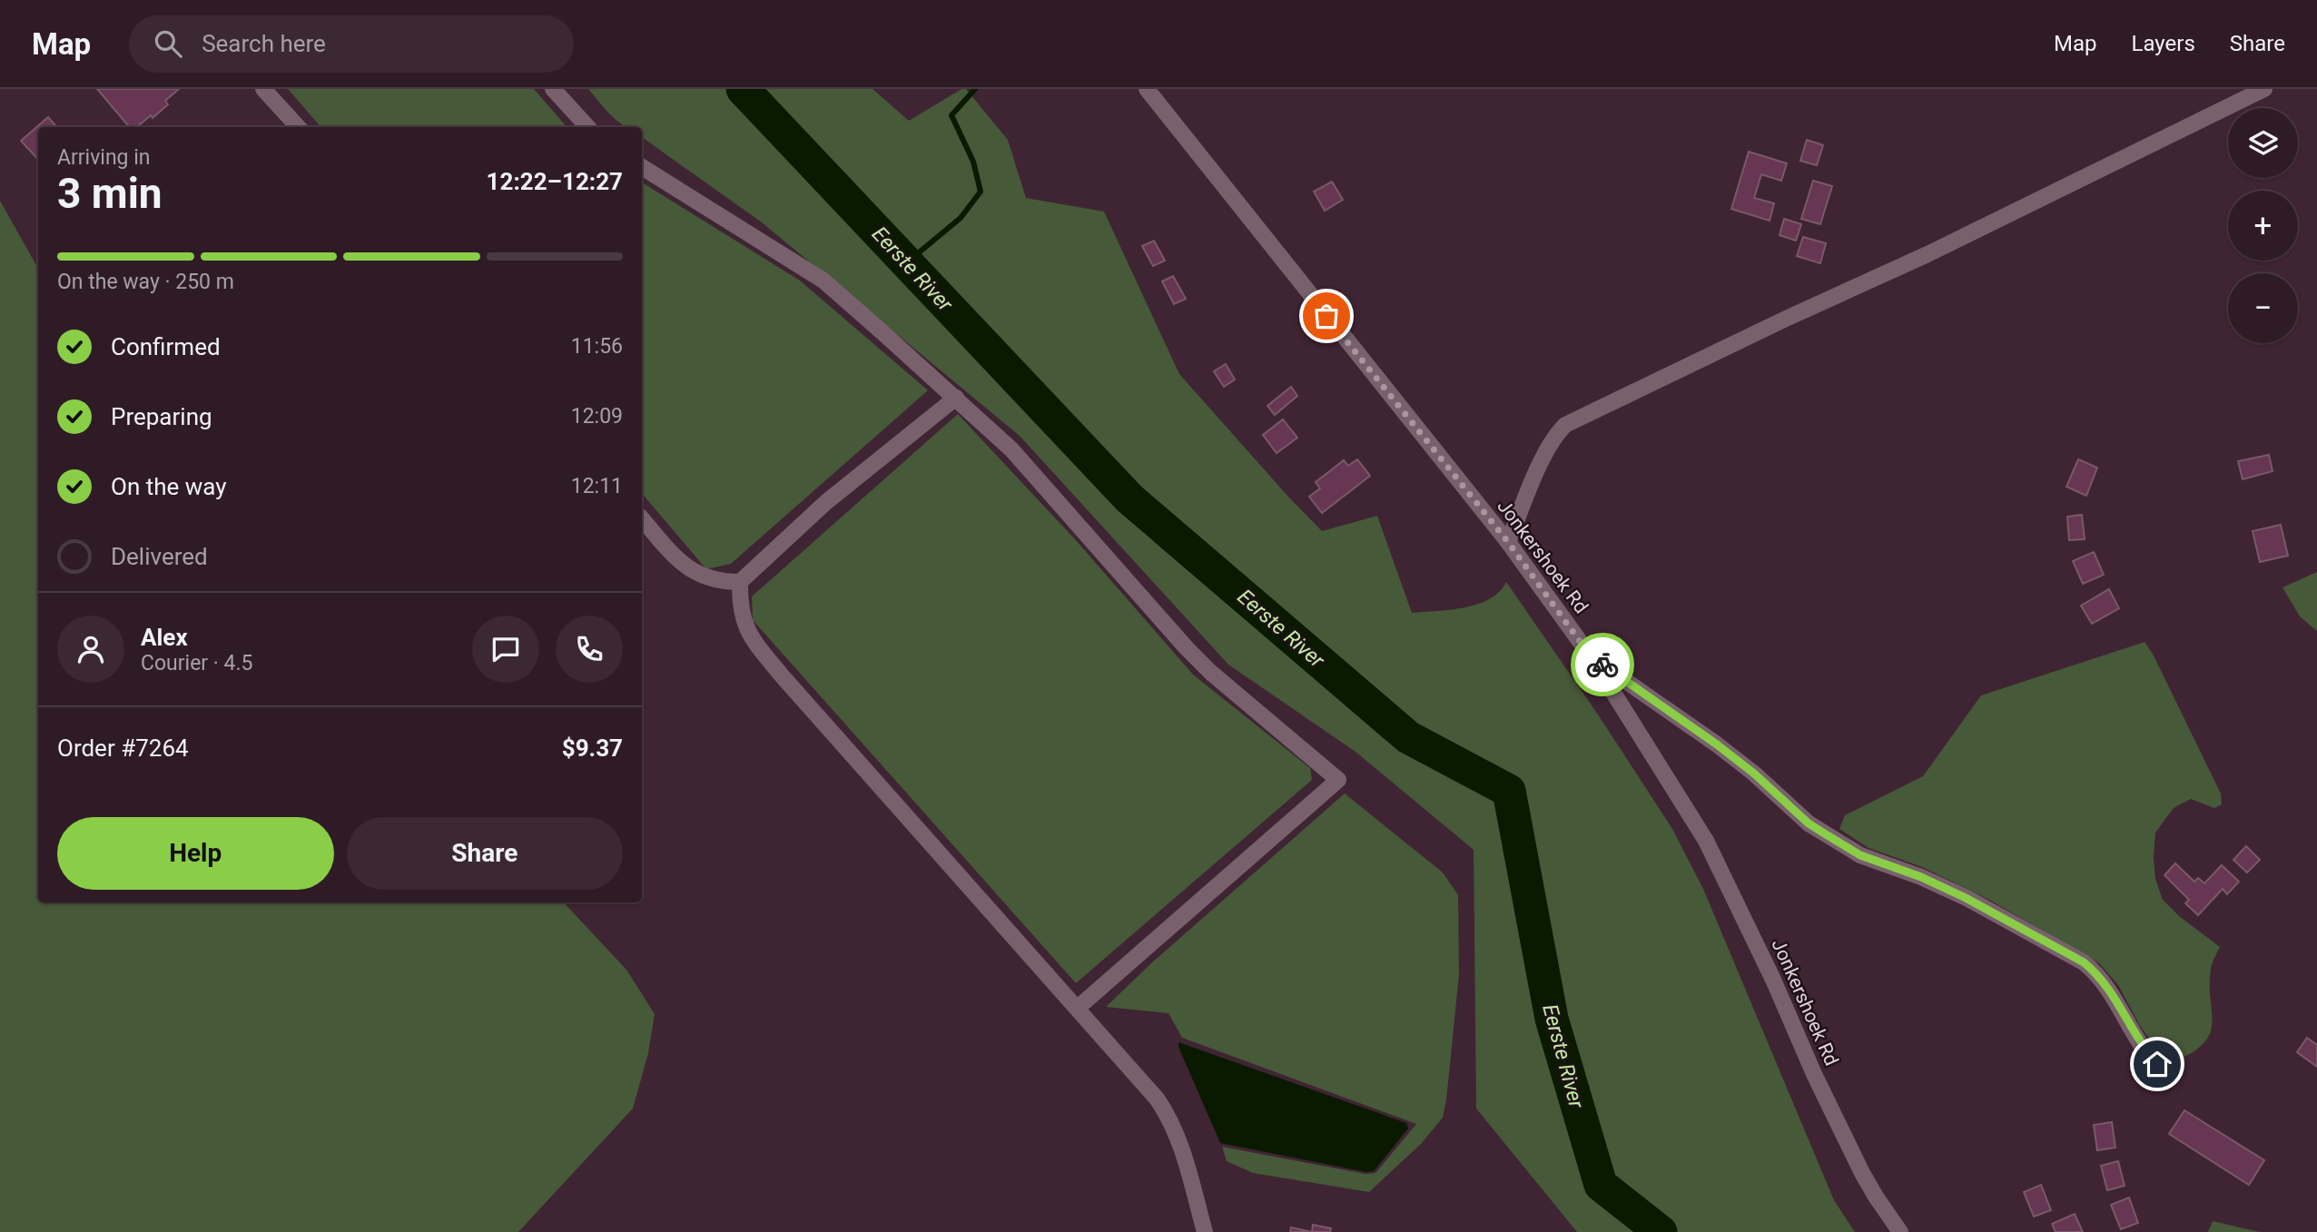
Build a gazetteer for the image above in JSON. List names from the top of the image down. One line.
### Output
{"streets":{"street":["Jonkershoek Rd"]},"water":["Eerste River"],"page":{"header":"Map","search":"Search here","nav":["Map","Layers","Share"],"map_buttons":["+","−"],"heading":["3 min","Arriving in","12:22–12:27"],"panel":["Alex","Courier · 4.5","Order #7264","$9.37"],"bar":"On the way · 250 m","list":[["Confirmed","11:56"],["Preparing","12:09"],["On the way","12:11"],"Delivered"],"buttons":["Help","Share"]}}
